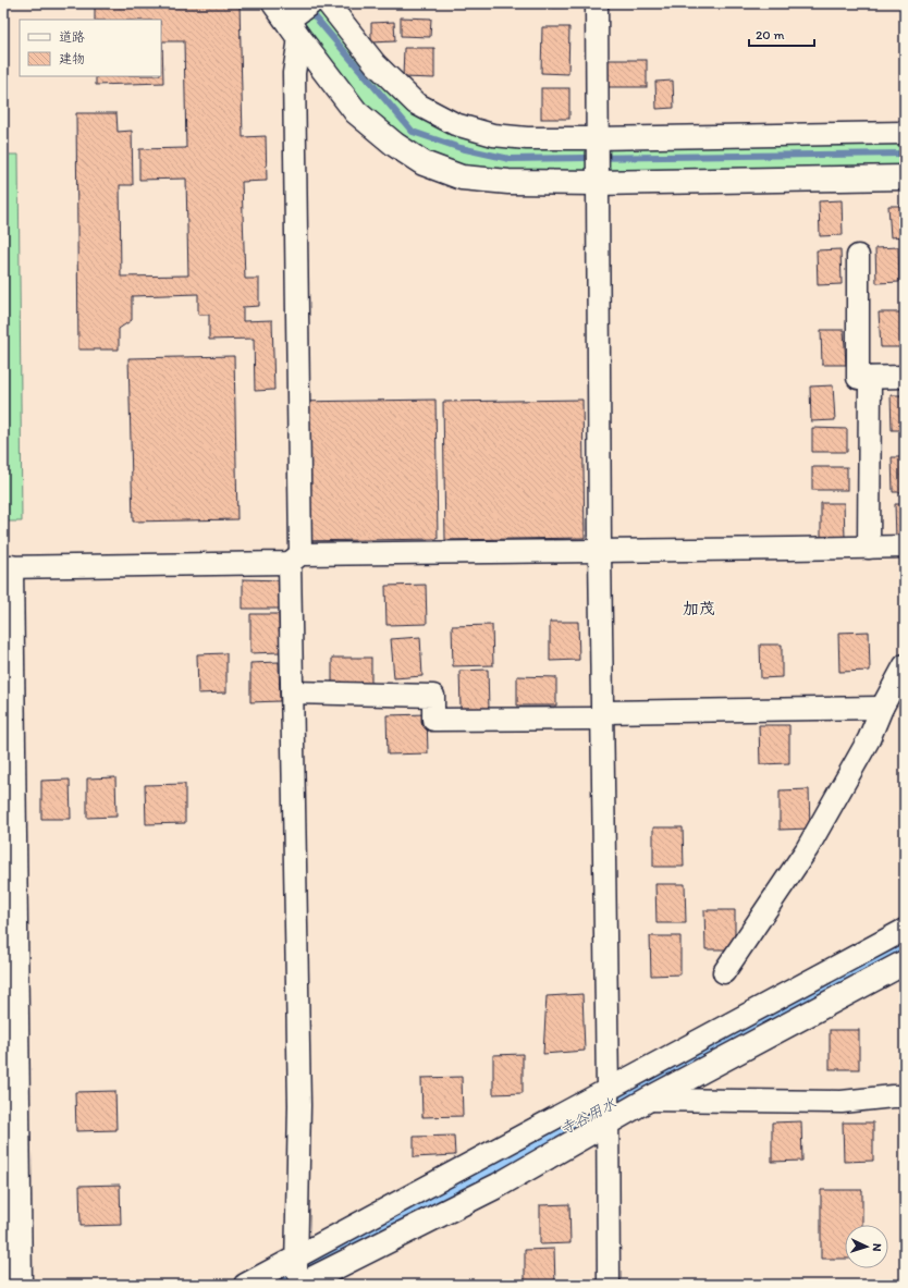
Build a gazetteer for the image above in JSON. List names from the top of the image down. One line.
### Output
{"districts":["加茂"],"water":["寺谷用水"],"legend":["道路","建物"],"scale_bar":"20 m","north":"right"}
